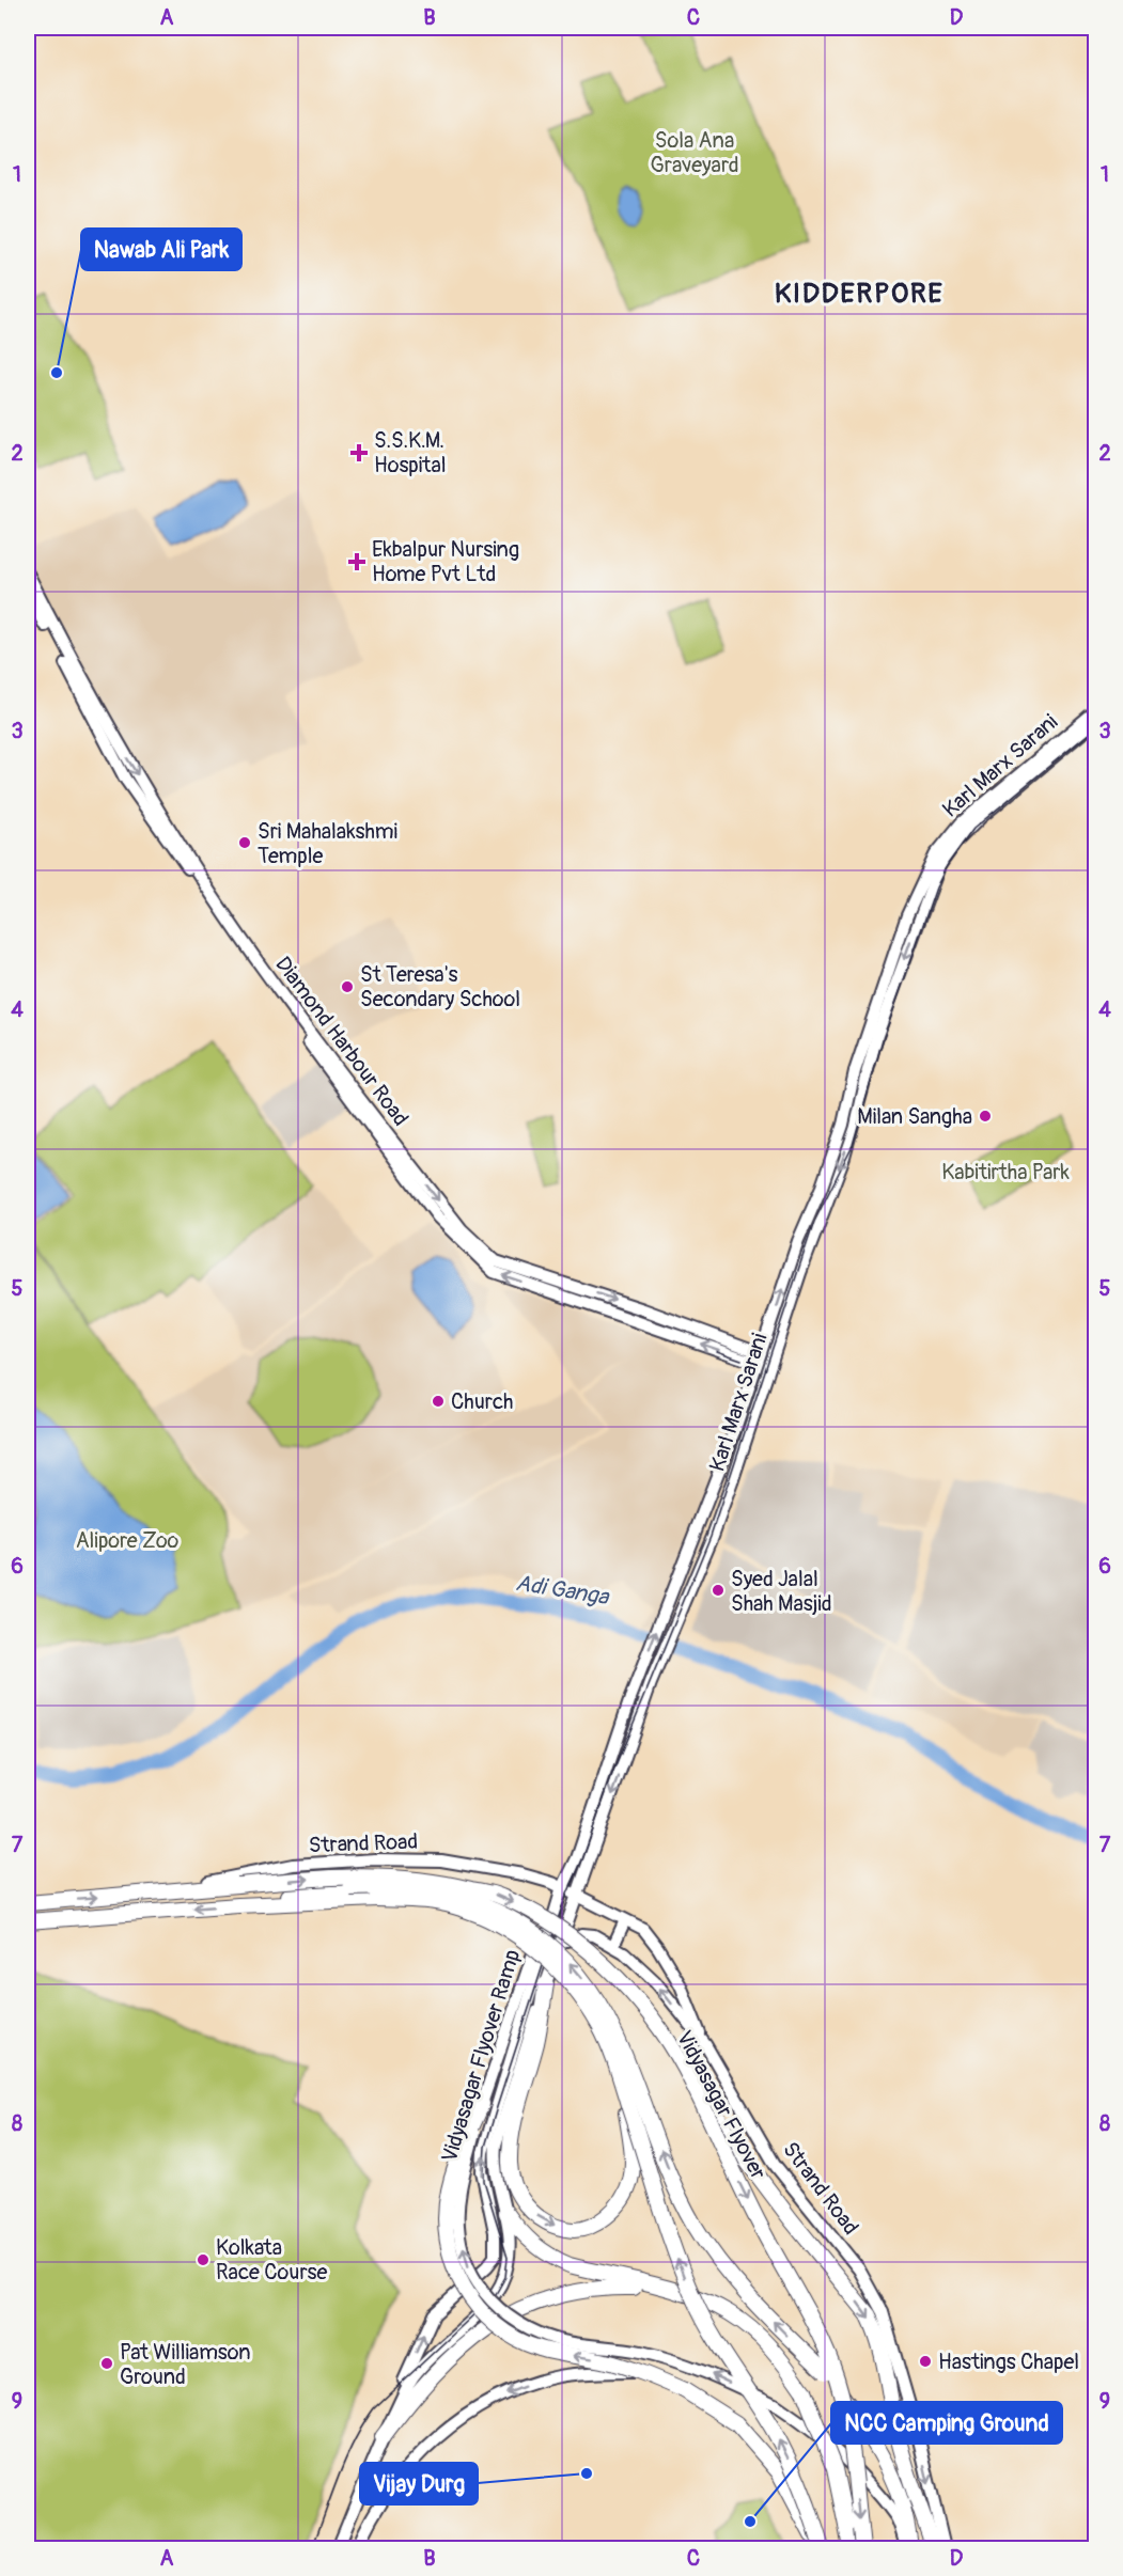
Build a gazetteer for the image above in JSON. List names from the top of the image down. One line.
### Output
{"streets":{"highway":["Vidyasagar Flyover"],"main road":["Karl Marx Sarani","Diamond Harbour Road","Strand Road","Vidyasagar Flyover Ramp"]},"crossings":[["Karl Marx Sarani","Diamond Harbour Road"],["Karl Marx Sarani","Strand Road"],["Strand Road","Vidyasagar Flyover Ramp"],["Strand Road","Vidyasagar Flyover"]],"one_way":["Vidyasagar Flyover Ramp","Vidyasagar Flyover"],"districts":["KIDDERPORE"],"water":["Adi Ganga"],"parks":["Sola Ana Graveyard","Kabitirtha Park","Alipore Zoo"],"places":{"other":["Nawab Ali Park","Sri Mahalakshmi Temple","St Teresa's Secondary School","Milan Sangha","Church","Syed Jalal Shah Masjid","Kolkata Race Course","Hastings Chapel","Pat Williamson Ground","Vijay Durg","NCC Camping Ground"],"health":["S.S.K.M. Hospital","Ekbalpur Nursing Home Pvt Ltd"]},"grid":{"columns":["A","B","C","D"],"rows":["1","2","3","4","5","6","7","8","9"]}}
